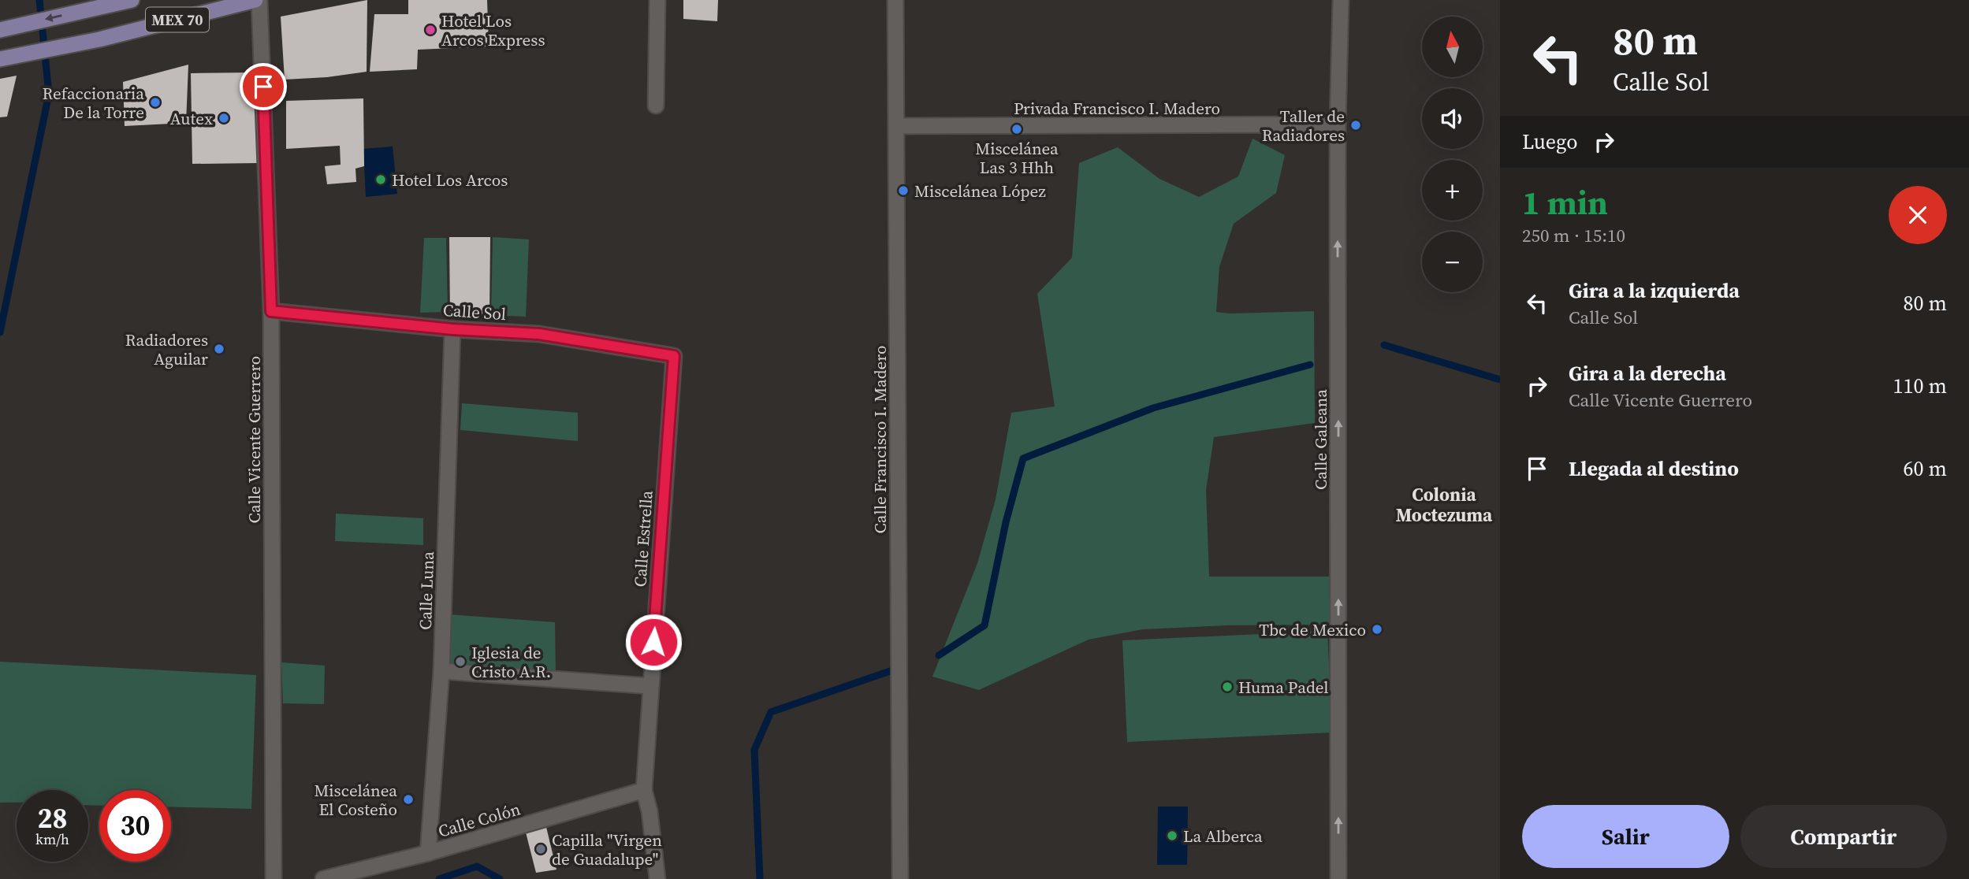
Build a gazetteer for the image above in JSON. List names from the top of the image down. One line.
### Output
{"streets":{"main road":["MEX 70"],"street":["Privada Francisco I. Madero","Calle Sol","Calle Vicente Guerrero","Calle Francisco I. Madero","Calle Galeana","Calle Estrella","Calle Luna","Calle Colón"]},"crossings":[["Privada Francisco I. Madero","Calle Francisco I. Madero"],["Privada Francisco I. Madero","Calle Galeana"],["Calle Sol","Calle Vicente Guerrero"],["Calle Sol","Calle Estrella"],["Calle Sol","Calle Luna"],["Calle Estrella","Calle Colón"],["Calle Luna","Calle Colón"]],"one_way":["Calle Galeana"],"districts":["Colonia Moctezuma"],"places":["Hotel Los Arcos Express","Refaccionaria De la Torre","Autex","Taller de Radiadores","Miscelánea Las 3 Hhh","Hotel Los Arcos","Miscelánea López","Radiadores Aguilar","Tbc de Mexico","Iglesia de Cristo A.R.","Huma Padel","Miscelánea El Costeño","La Alberca","Capilla \"Virgen de Guadalupe\""],"north":"top","page":{"turn":["80 m","Calle Sol"],"map_buttons":["+","−"],"then":"Luego","heading":["1 min","250 m · 15:10"],"list":[{"name":"Gira a la izquierda","note":"Calle Sol","value":"80 m"},{"name":"Gira a la derecha","note":"Calle Vicente Guerrero","value":"110 m"},{"name":"Llegada al destino","value":"60 m"}],"speed":"28 km/h","limit":"30","buttons":["Salir","Compartir"]}}
